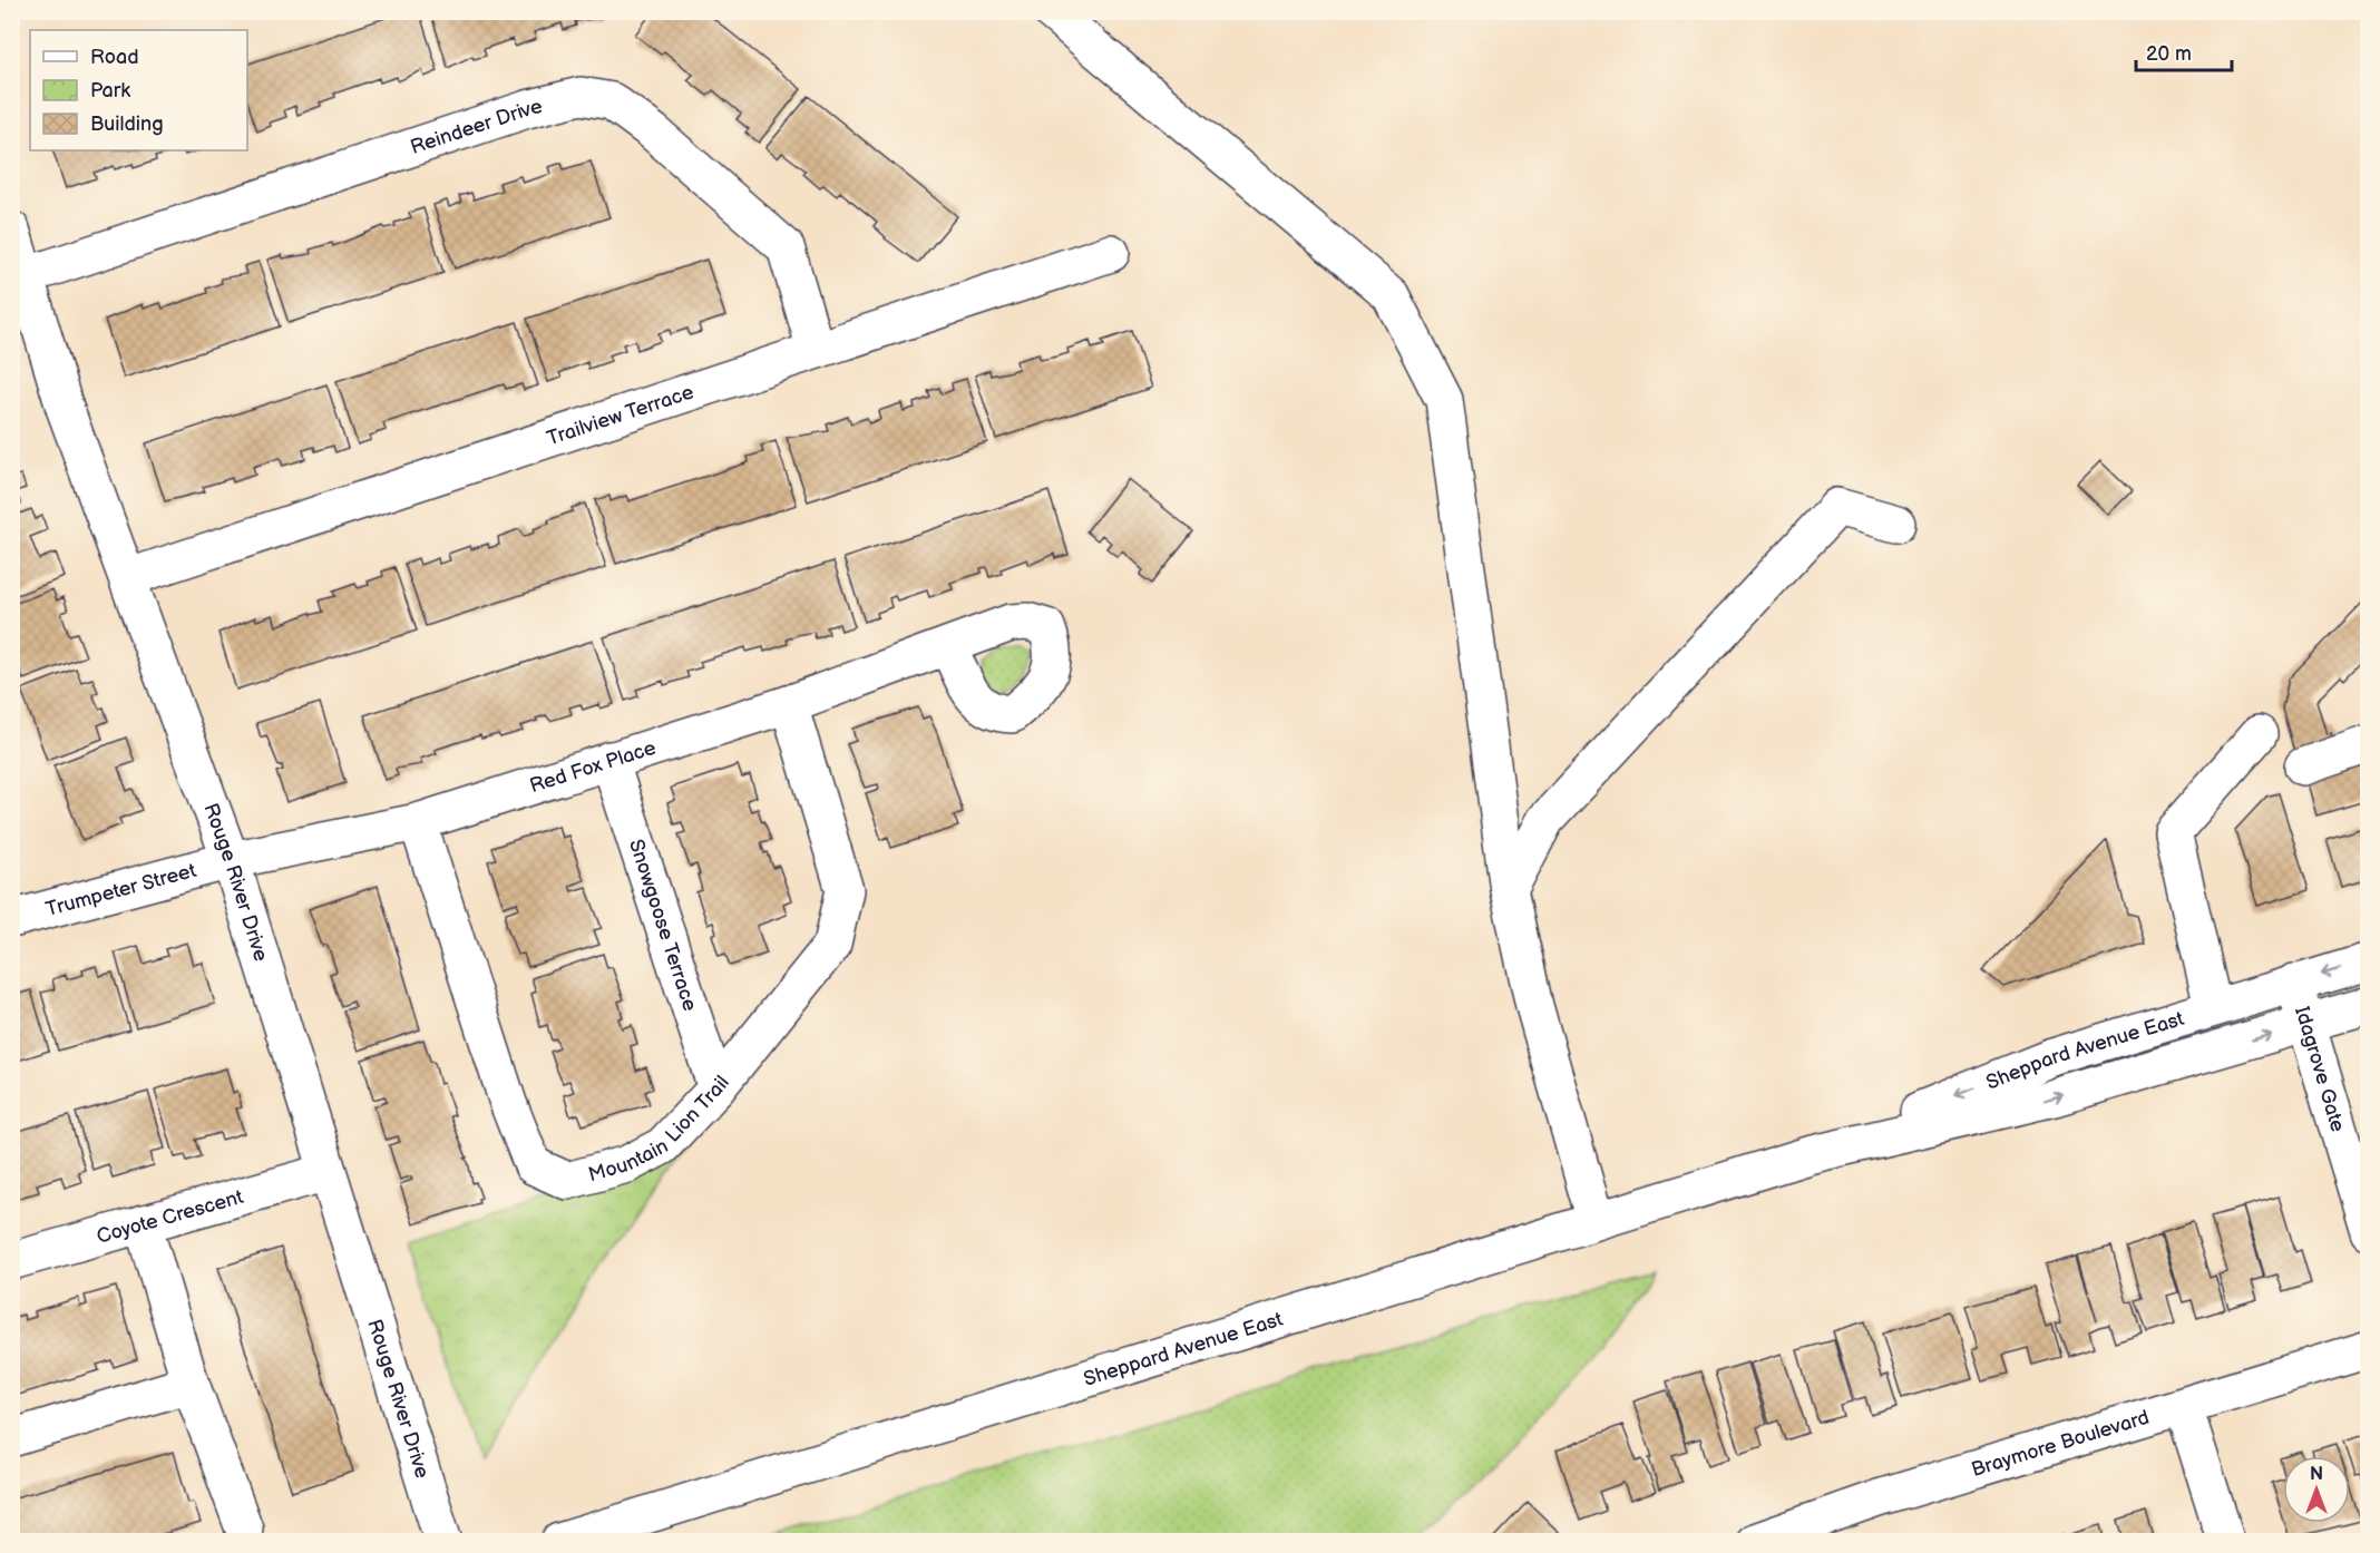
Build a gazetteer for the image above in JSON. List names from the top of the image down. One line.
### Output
{"streets":{"street":["Reindeer Drive","Trailview Terrace","Red Fox Place","Rouge River Drive","Trumpeter Street","Snowgoose Terrace","Sheppard Avenue East","Idagrove Gate","Mountain Lion Trail","Coyote Crescent","Braymore Boulevard"]},"crossings":[["Reindeer Drive","Trailview Terrace"],["Reindeer Drive","Rouge River Drive"],["Trailview Terrace","Rouge River Drive"],["Red Fox Place","Rouge River Drive"],["Red Fox Place","Trumpeter Street"],["Red Fox Place","Snowgoose Terrace"],["Red Fox Place","Mountain Lion Trail"],["Rouge River Drive","Trumpeter Street"],["Rouge River Drive","Coyote Crescent"],["Snowgoose Terrace","Mountain Lion Trail"],["Sheppard Avenue East","Idagrove Gate"]],"legend":["Road","Park","Building"],"scale_bar":"20 m","north":"top"}
